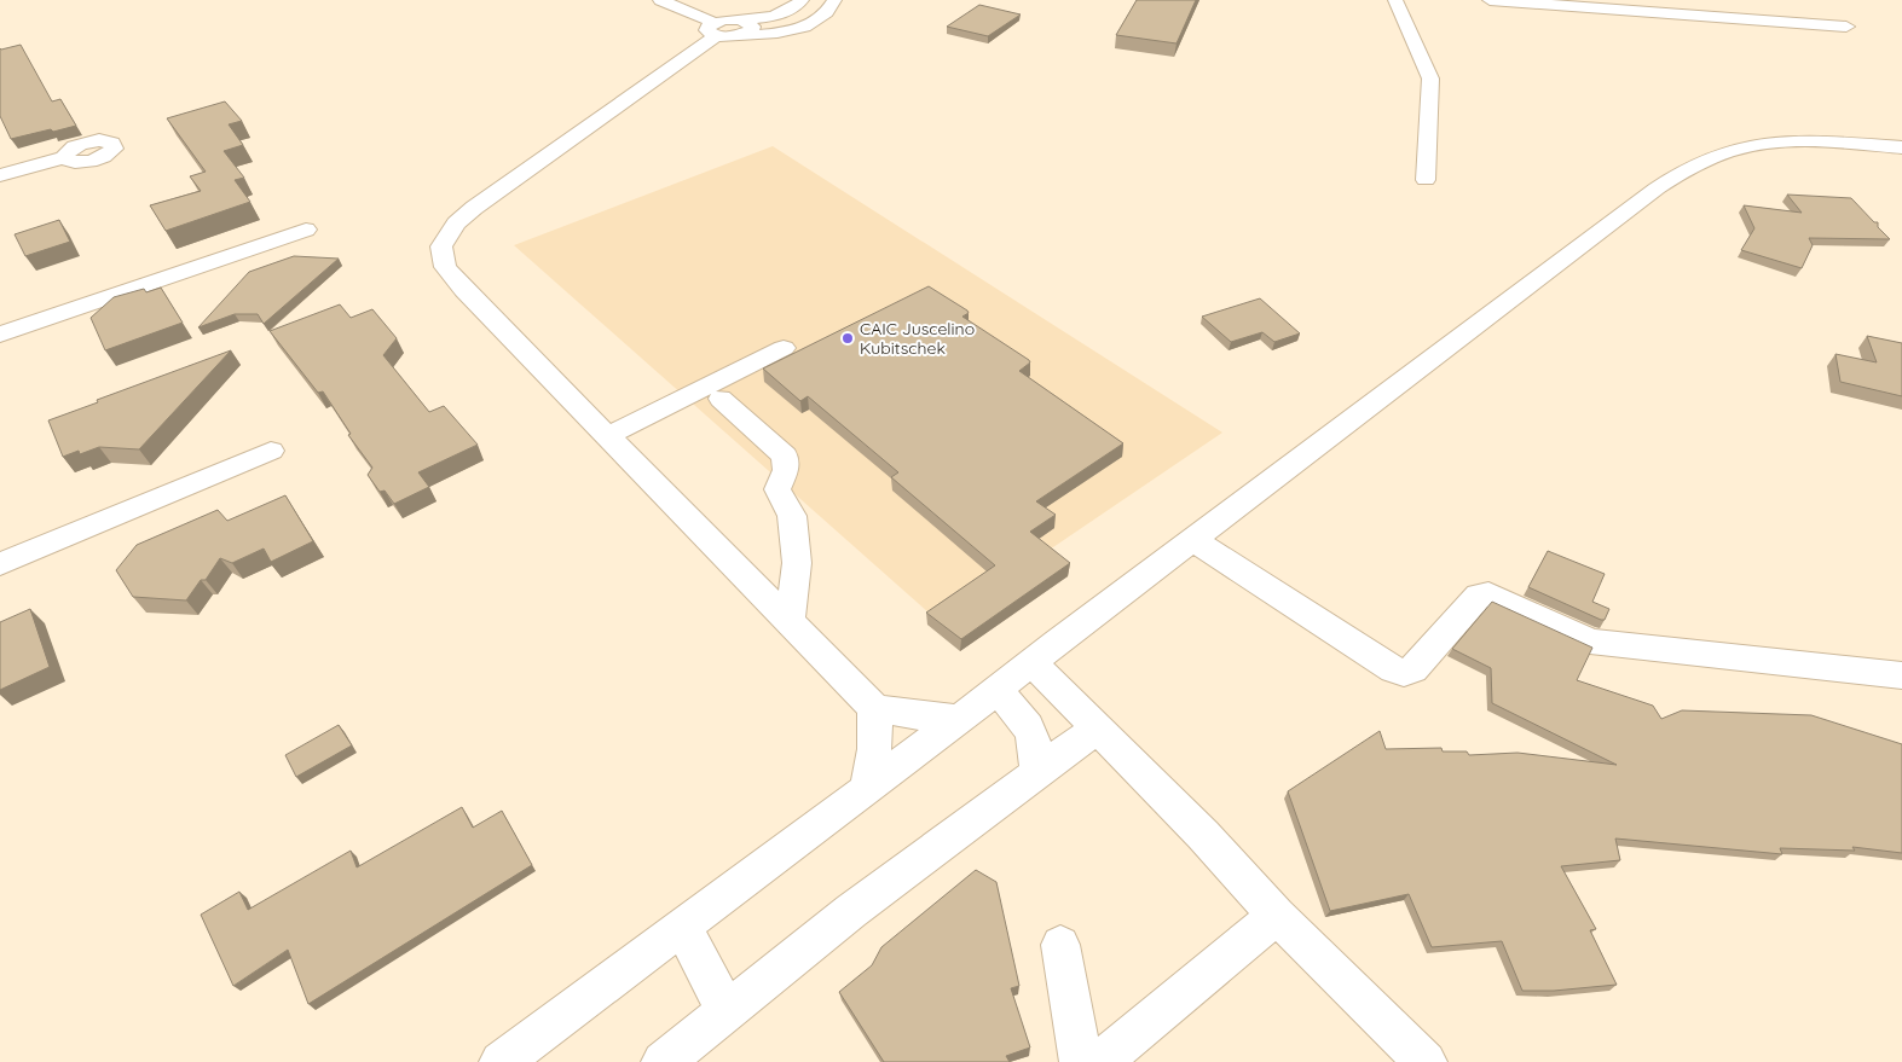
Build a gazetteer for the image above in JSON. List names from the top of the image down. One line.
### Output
{"places":["CAIC Juscelino Kubitschek"]}
